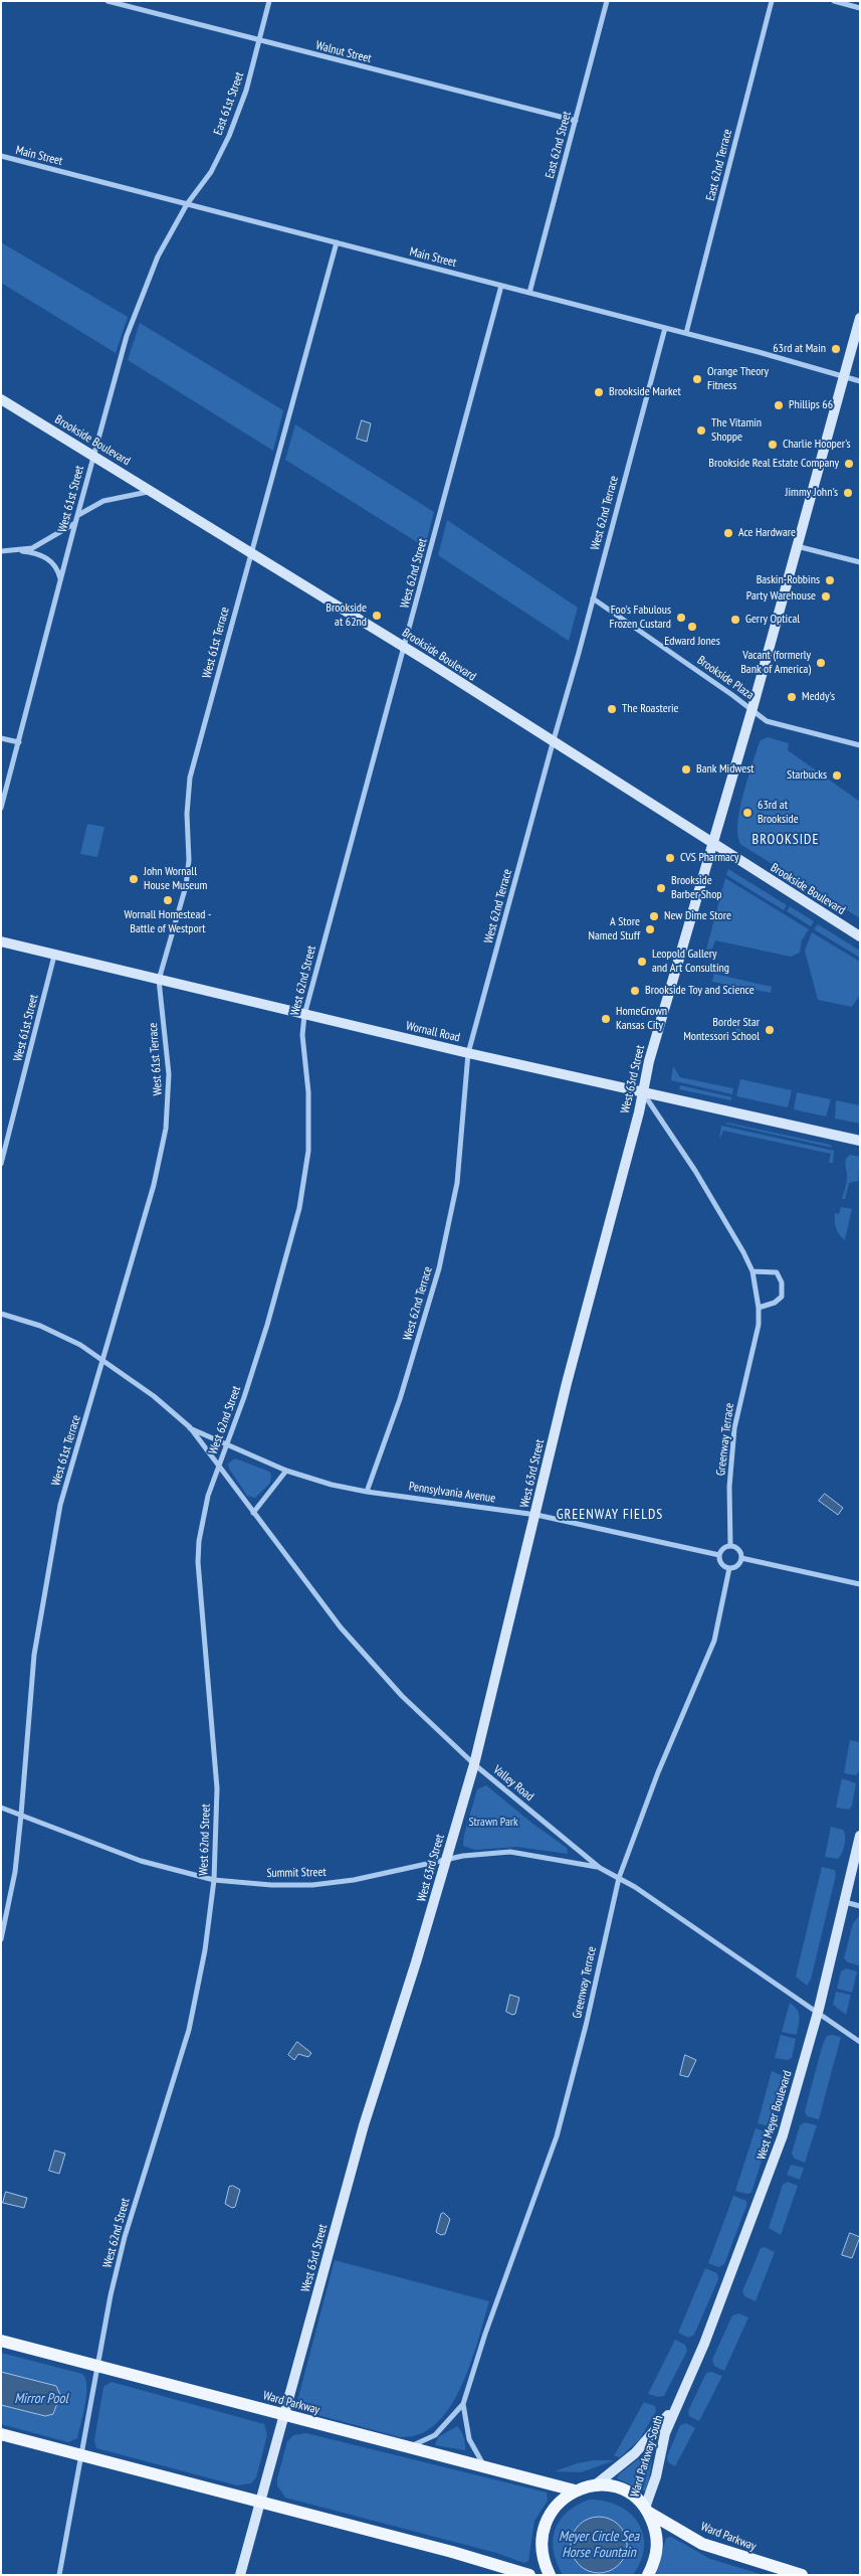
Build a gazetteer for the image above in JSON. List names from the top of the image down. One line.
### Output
{"streets":{"main road":["Brookside Boulevard","Wornall Road","West 63rd Street","West Meyer Boulevard","Ward Parkway","Ward Parkway South"],"street":["Walnut Street","East 61st Street","East 62nd Street","Main Street","East 62nd Terrace","West 61st Street","West 62nd Terrace","West 62nd Street","West 61st Terrace","Brookside Plaza","Greenway Terrace","Pennsylvania Avenue","Valley Road","Summit Street"]},"crossings":[["Walnut Street","East 61st Street"],["Walnut Street","East 62nd Street"],["East 61st Street","Main Street"],["East 61st Street","West 61st Street"],["East 62nd Street","Main Street"],["Main Street","East 62nd Terrace"],["Main Street","West 61st Street"],["Main Street","West 62nd Terrace"],["Main Street","West 62nd Street"],["Main Street","West 61st Terrace"],["Main Street","West 63rd Street"],["Brookside Boulevard","West 61st Street"],["Brookside Boulevard","West 62nd Terrace"],["Brookside Boulevard","West 62nd Street"],["Brookside Boulevard","West 61st Terrace"],["Brookside Boulevard","West 63rd Street"],["West 61st Street","Wornall Road"],["West 62nd Terrace","Brookside Plaza"],["West 62nd Terrace","Wornall Road"],["West 62nd Terrace","Pennsylvania Avenue"],["West 62nd Street","Wornall Road"],["West 62nd Street","Pennsylvania Avenue"],["West 62nd Street","Valley Road"],["West 62nd Street","Summit Street"],["West 62nd Street","Ward Parkway"],["West 61st Terrace","Wornall Road"],["West 61st Terrace","Pennsylvania Avenue"],["West 61st Terrace","Summit Street"],["Brookside Plaza","West 63rd Street"],["Wornall Road","West 63rd Street"],["Wornall Road","Greenway Terrace"],["West 63rd Street","Greenway Terrace"],["West 63rd Street","Pennsylvania Avenue"],["West 63rd Street","Valley Road"],["West 63rd Street","Summit Street"],["West 63rd Street","Ward Parkway"],["Greenway Terrace","Pennsylvania Avenue"],["Greenway Terrace","Valley Road"],["Greenway Terrace","Ward Parkway"],["Pennsylvania Avenue","Valley Road"],["Valley Road","Summit Street"],["Valley Road","West Meyer Boulevard"],["West Meyer Boulevard","Ward Parkway South"],["Ward Parkway","Ward Parkway South"]],"districts":["BROOKSIDE","GREENWAY FIELDS"],"water":["Mirror Pool","Meyer Circle Sea Horse Fountain"],"parks":["Strawn Park"],"places":["63rd at Main","Orange Theory Fitness","Brookside Market","Phillips 66","The Vitamin Shoppe","Charlie Hooper's","Brookside Real Estate Company","Jimmy John's","Ace Hardware","Baskin-Robbins","Party Warehouse","Brookside at 62nd","Foo's Fabulous Frozen Custard","Gerry Optical","Edward Jones","Vacant (formerly Bank of America)","Meddy's","The Roasterie","Bank Midwest","Starbucks","63rd at Brookside","CVS Pharmacy","John Wornall House Museum","Brookside Barber Shop","Wornall Homestead - Battle of Westport","New Dime Store","A Store Named Stuff","Leopold Gallery and Art Consulting","Brookside Toy and Science","HomeGrown Kansas City","Border Star Montessori School"]}
